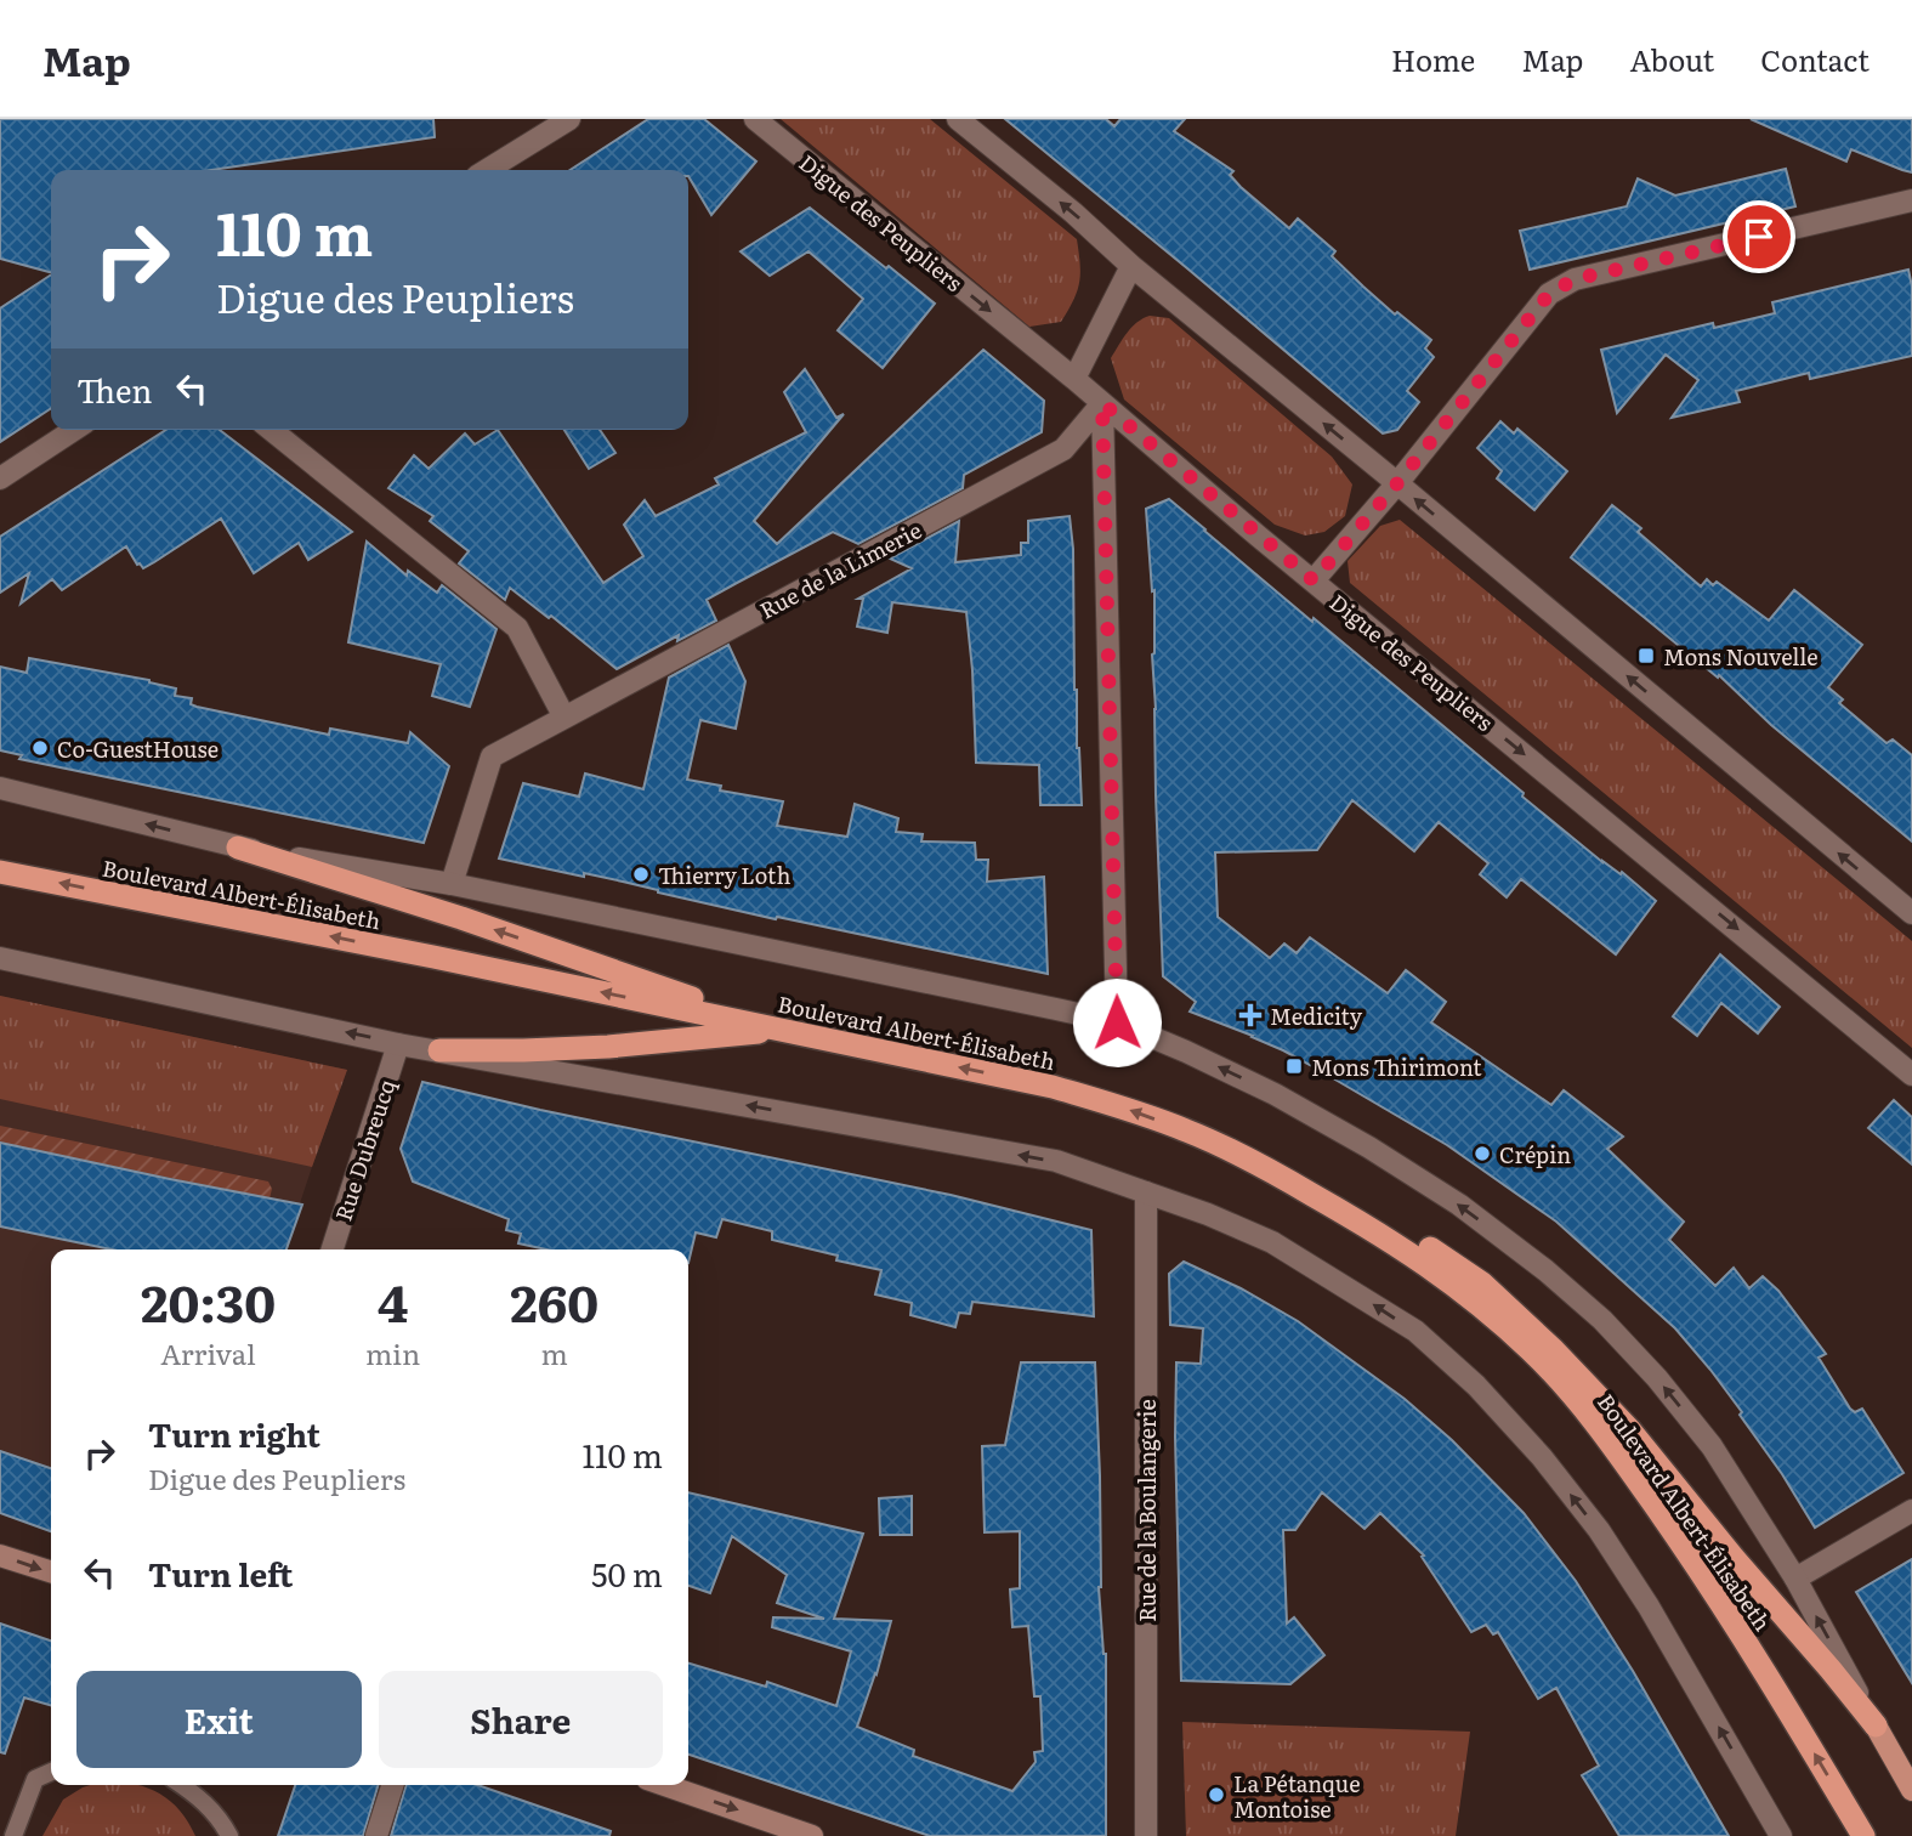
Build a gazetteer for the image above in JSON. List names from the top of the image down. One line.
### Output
{"streets":{"highway":["Boulevard Albert-Élisabeth"],"street":["Digue des Peupliers","Rue de la Limerie","Rue Dubreucq","Rue de la Boulangerie"]},"crossings":[["Digue des Peupliers","Rue de la Limerie"],["Rue de la Limerie","Boulevard Albert-Élisabeth"]],"places":{"transit":["Mons Nouvelle","Mons Thirimont"],"other":["Co-GuestHouse","Thierry Loth","Crépin","La Pétanque Montoise"],"health":["Medicity"]},"page":{"header":"Map","nav":["Home","Map","About","Contact"],"turn":["110 m","Digue des Peupliers"],"then":"Then","eta":["20:30","Arrival","4","min","260","m"],"list":[{"name":"Turn right","note":"Digue des Peupliers","value":"110 m"},{"name":"Turn left","value":"50 m"}],"buttons":["Exit","Share"]}}
